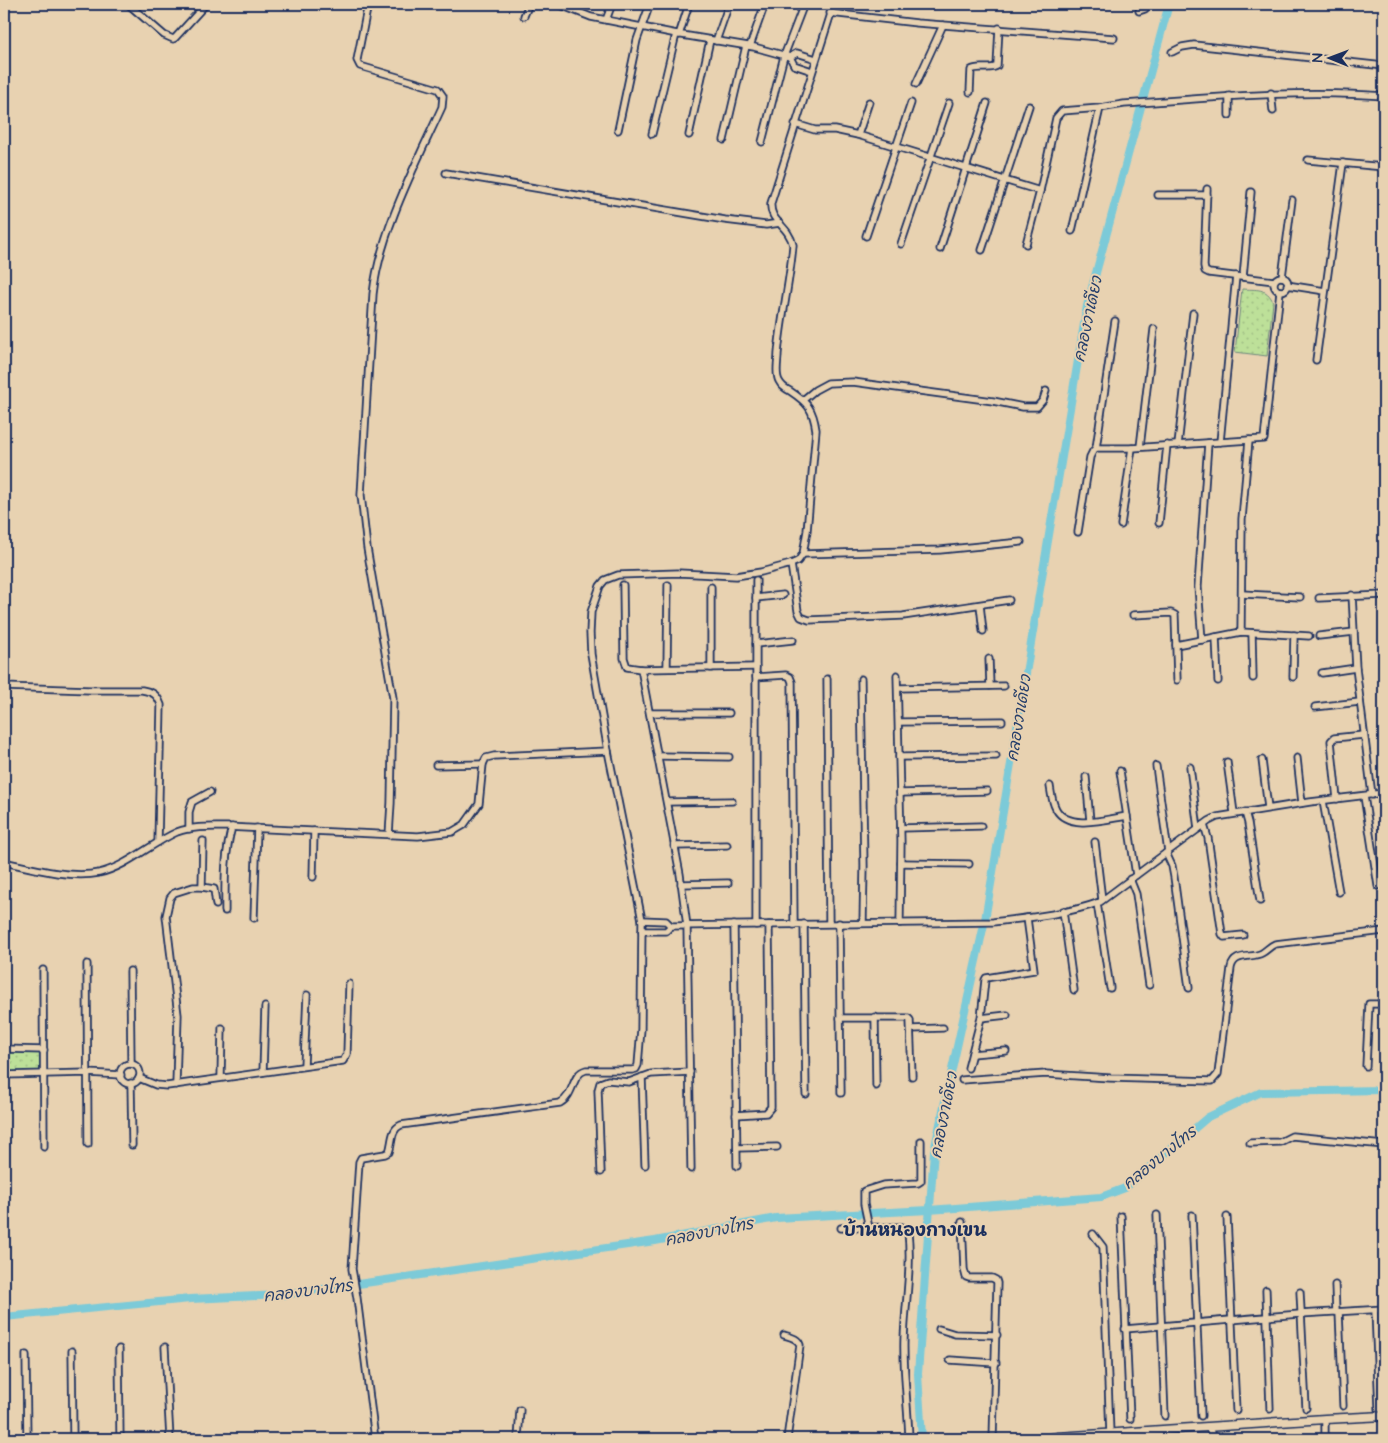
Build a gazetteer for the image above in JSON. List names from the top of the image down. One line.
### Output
{"districts":["บ้านหนองกางเขน"],"water":["คลองวาเดียว","คลองบางไทร"],"north":"left"}
